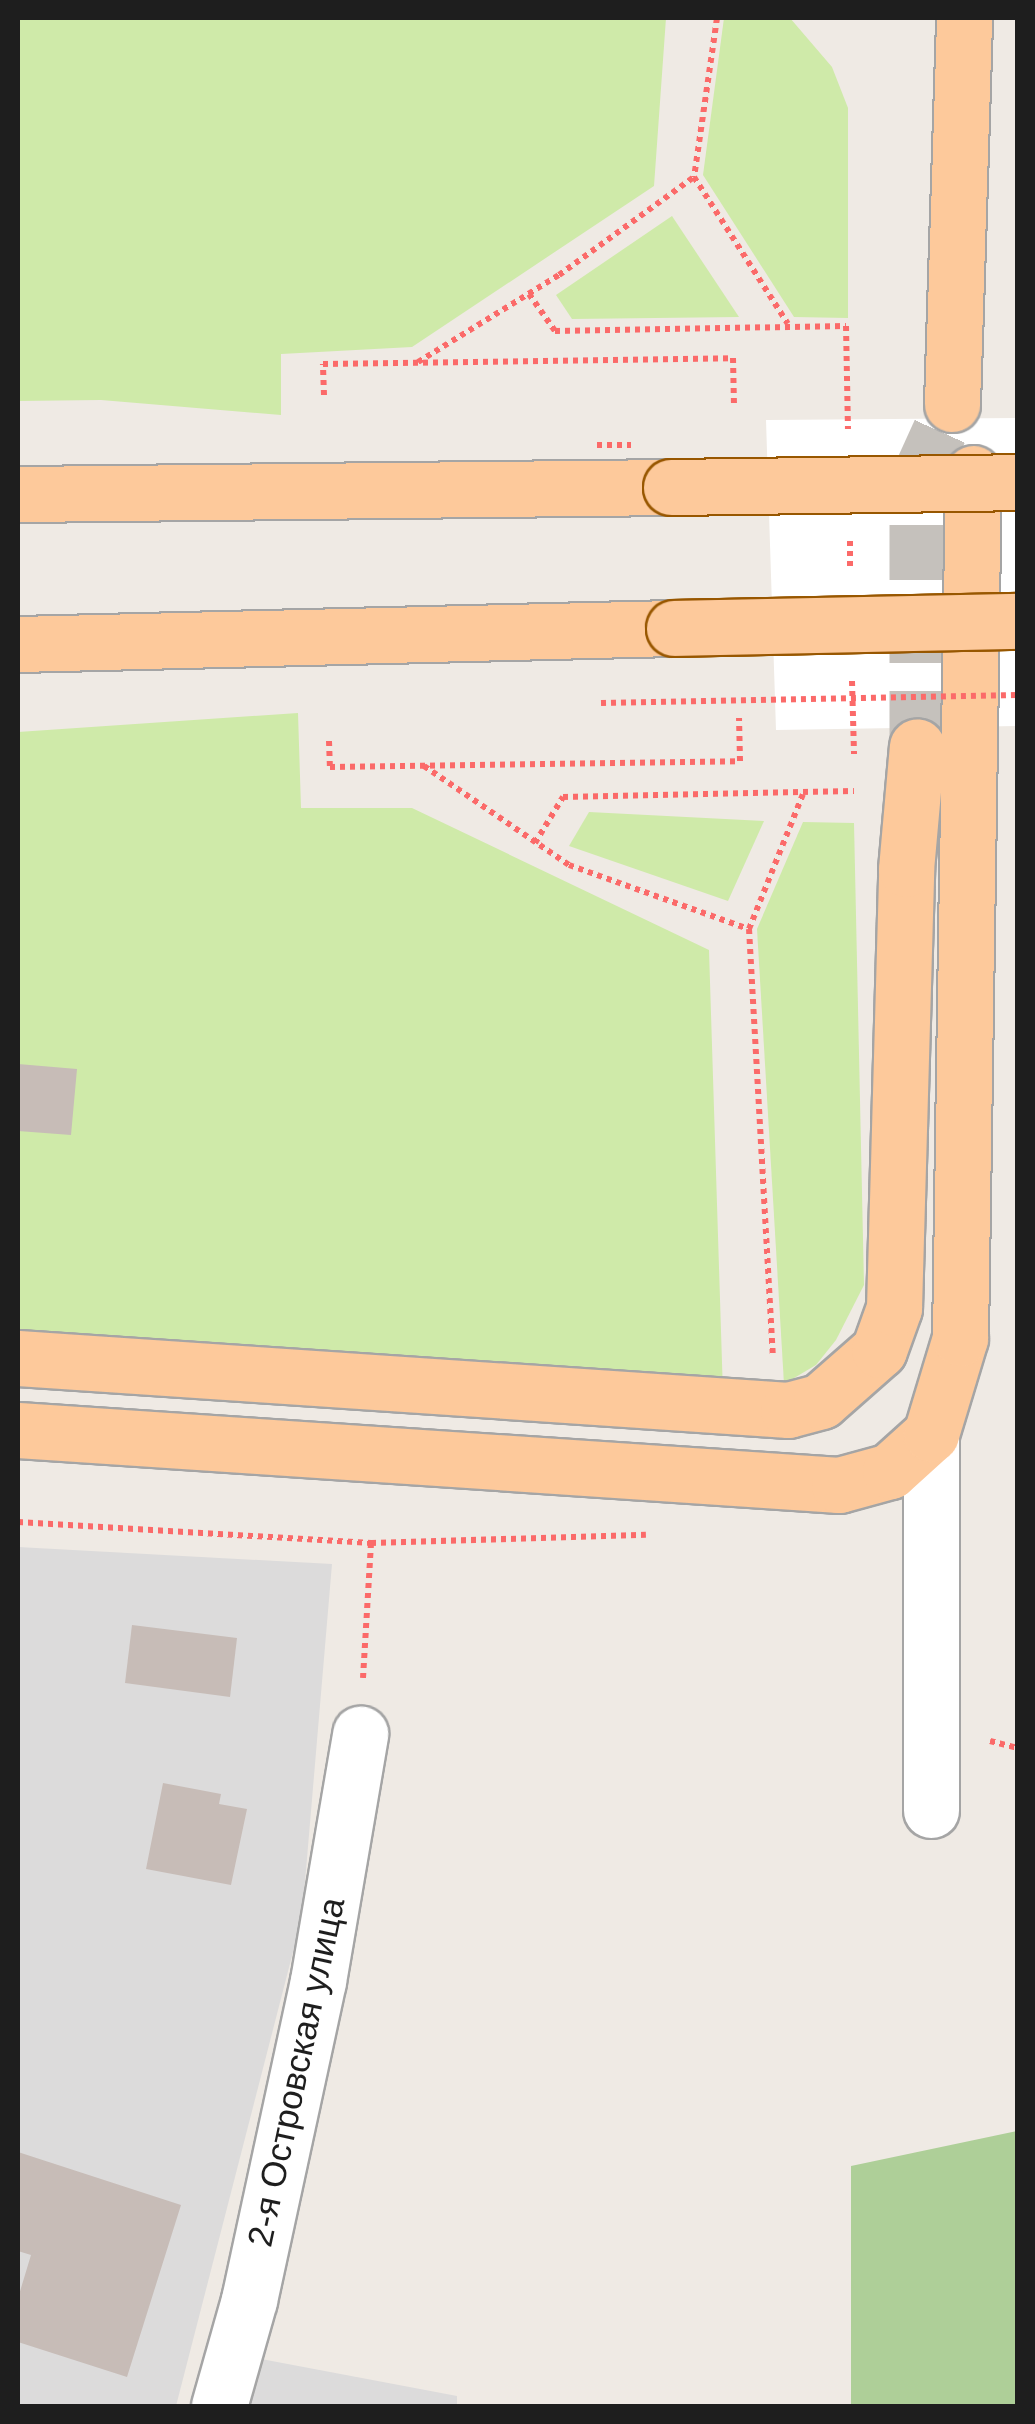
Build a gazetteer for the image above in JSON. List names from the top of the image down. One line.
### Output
{"streets":{"street":["2-я Островская улица"]}}
